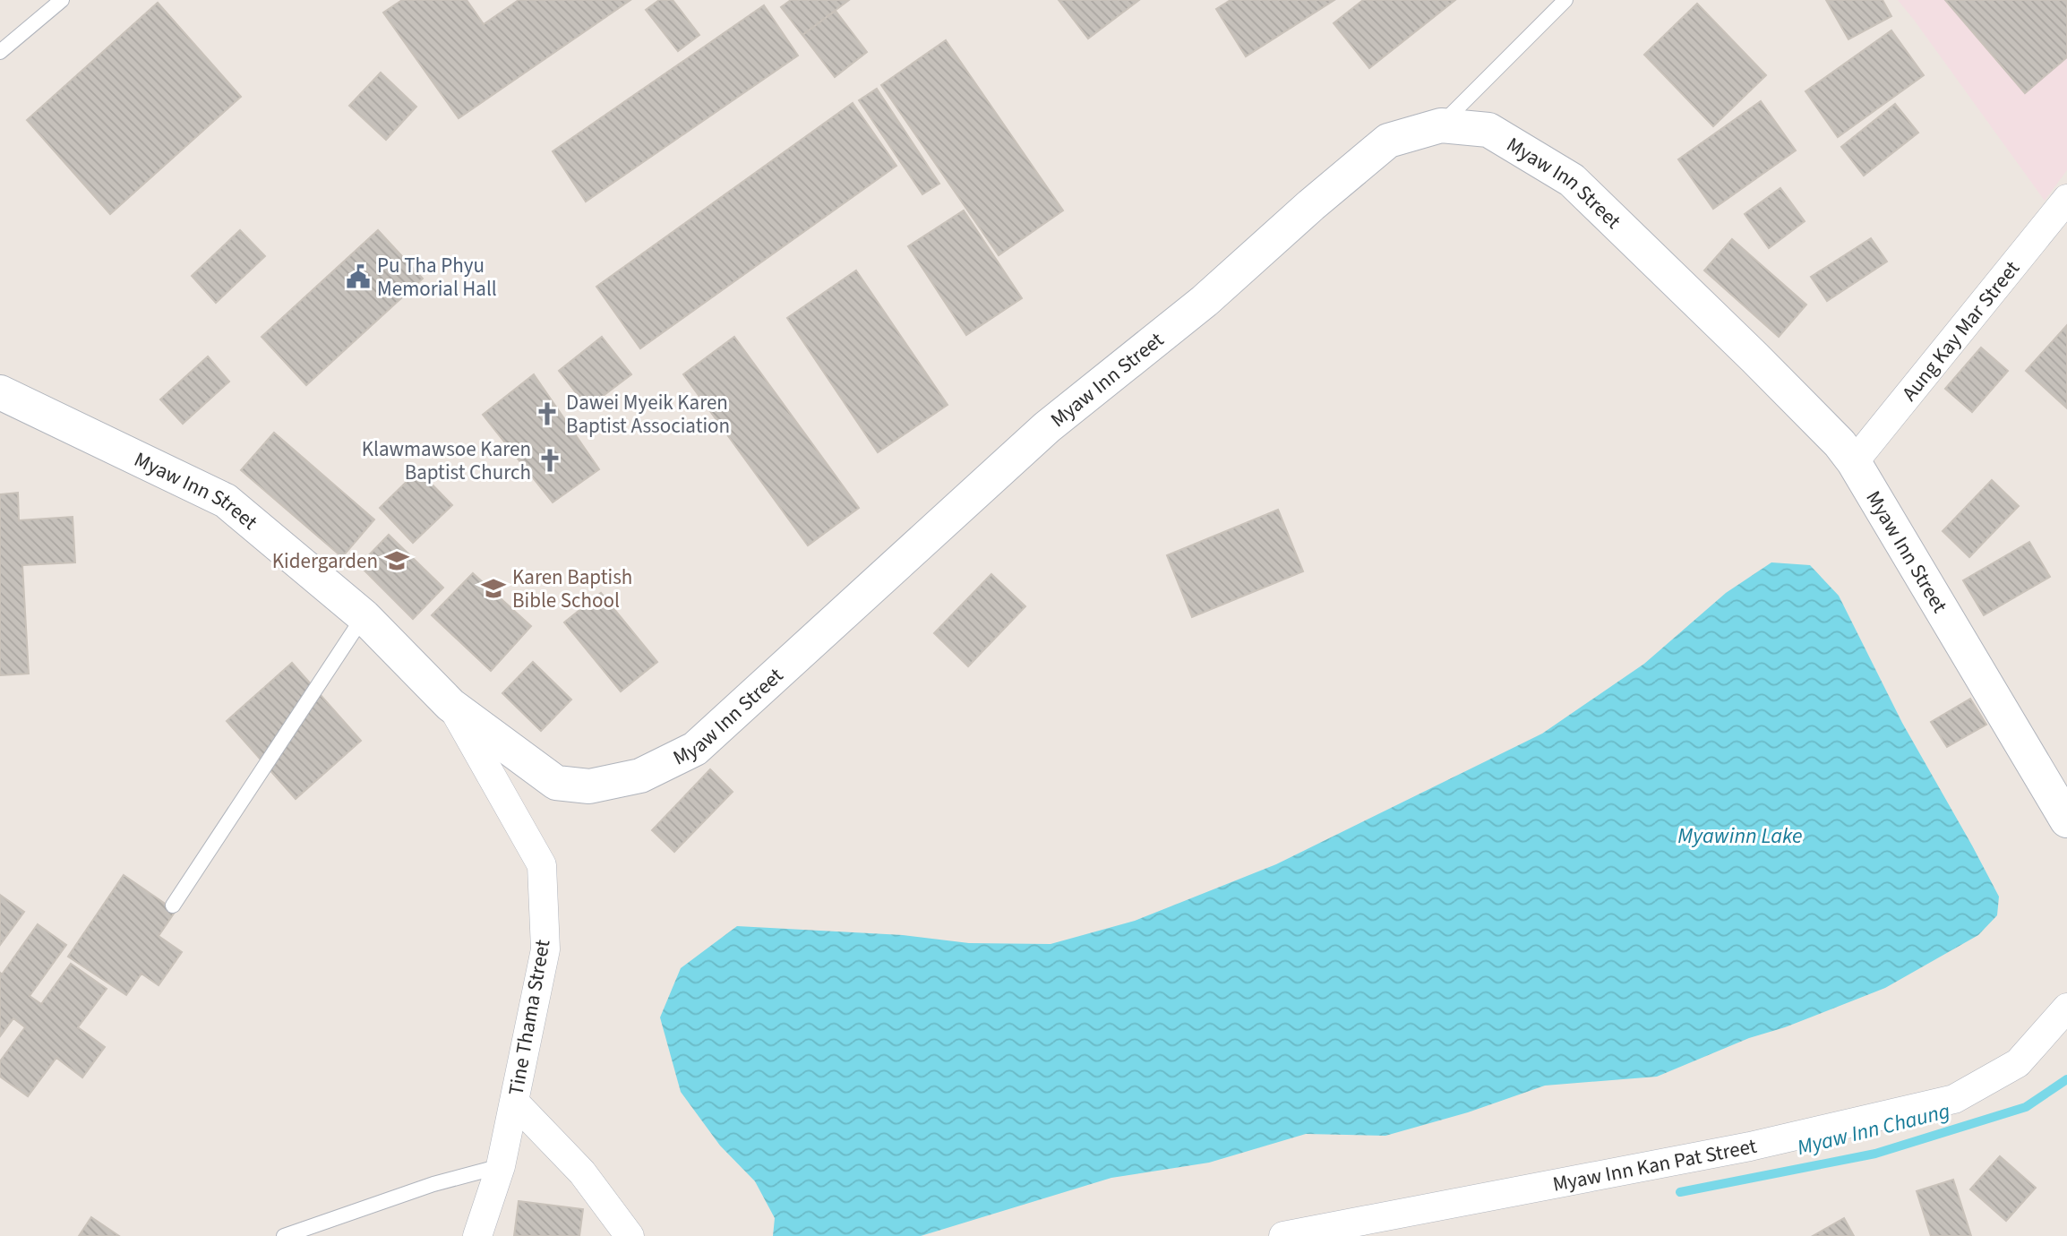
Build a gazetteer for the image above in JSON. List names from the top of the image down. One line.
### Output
{"streets":{"street":["Myaw Inn Street","Aung Kay Mar Street","Tine Thama Street","Myaw Inn Kan Pat Street"]},"crossings":[["Myaw Inn Street","Aung Kay Mar Street"],["Myaw Inn Street","Tine Thama Street"]],"water":["Myawinn Lake","Myaw Inn Chaung"],"places":{"public building":["Pu Tha Phyu Memorial Hall"],"church":["Dawei Myeik Karen Baptist Association","Klawmawsoe Karen Baptist Church"],"school or university":["Kidergarden","Karen Baptish Bible School"]}}
